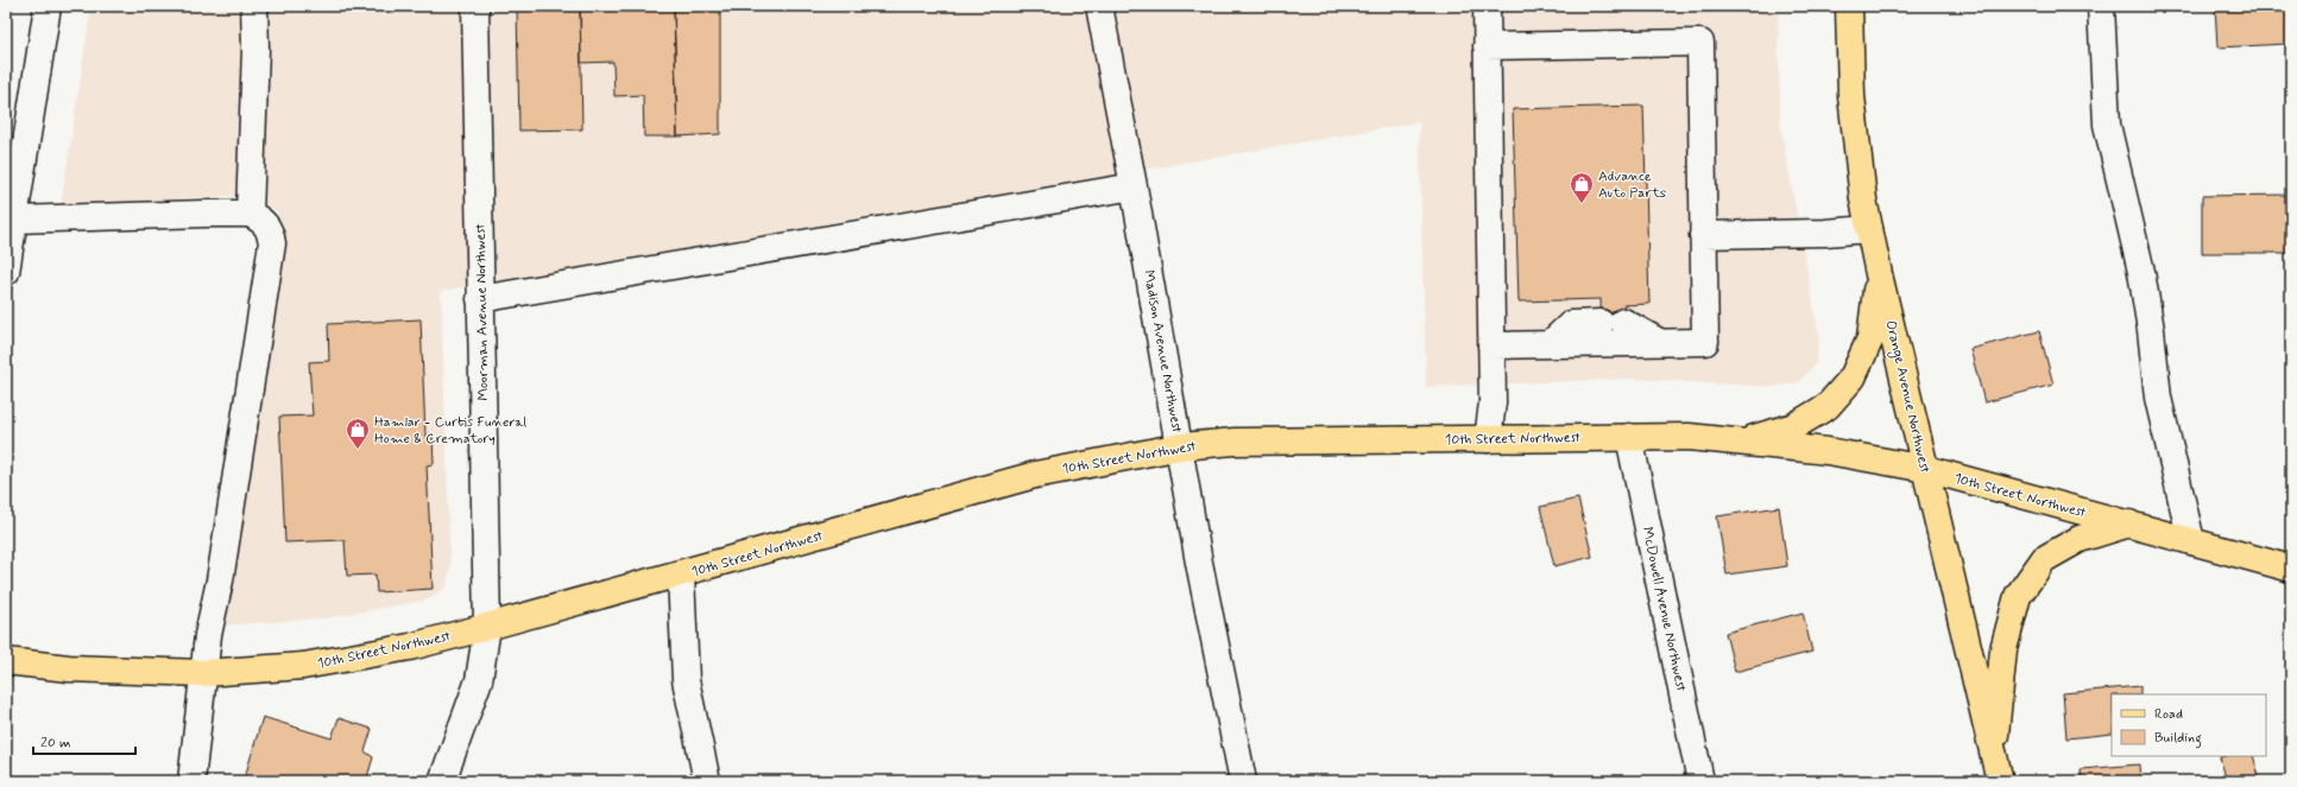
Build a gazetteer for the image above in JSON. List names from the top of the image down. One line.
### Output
{"streets":{"main road":["Orange Avenue Northwest","10th Street Northwest"],"street":["Moorman Avenue Northwest","Madison Avenue Northwest","McDowell Avenue Northwest"]},"crossings":[["Moorman Avenue Northwest","10th Street Northwest"],["Madison Avenue Northwest","10th Street Northwest"],["Orange Avenue Northwest","10th Street Northwest"],["10th Street Northwest","McDowell Avenue Northwest"]],"places":{"shop":["Advance Auto Parts","Hamlar - Curtis Funeral Home & Crematory"]},"legend":["Road","Building"],"scale_bar":"20 m"}
